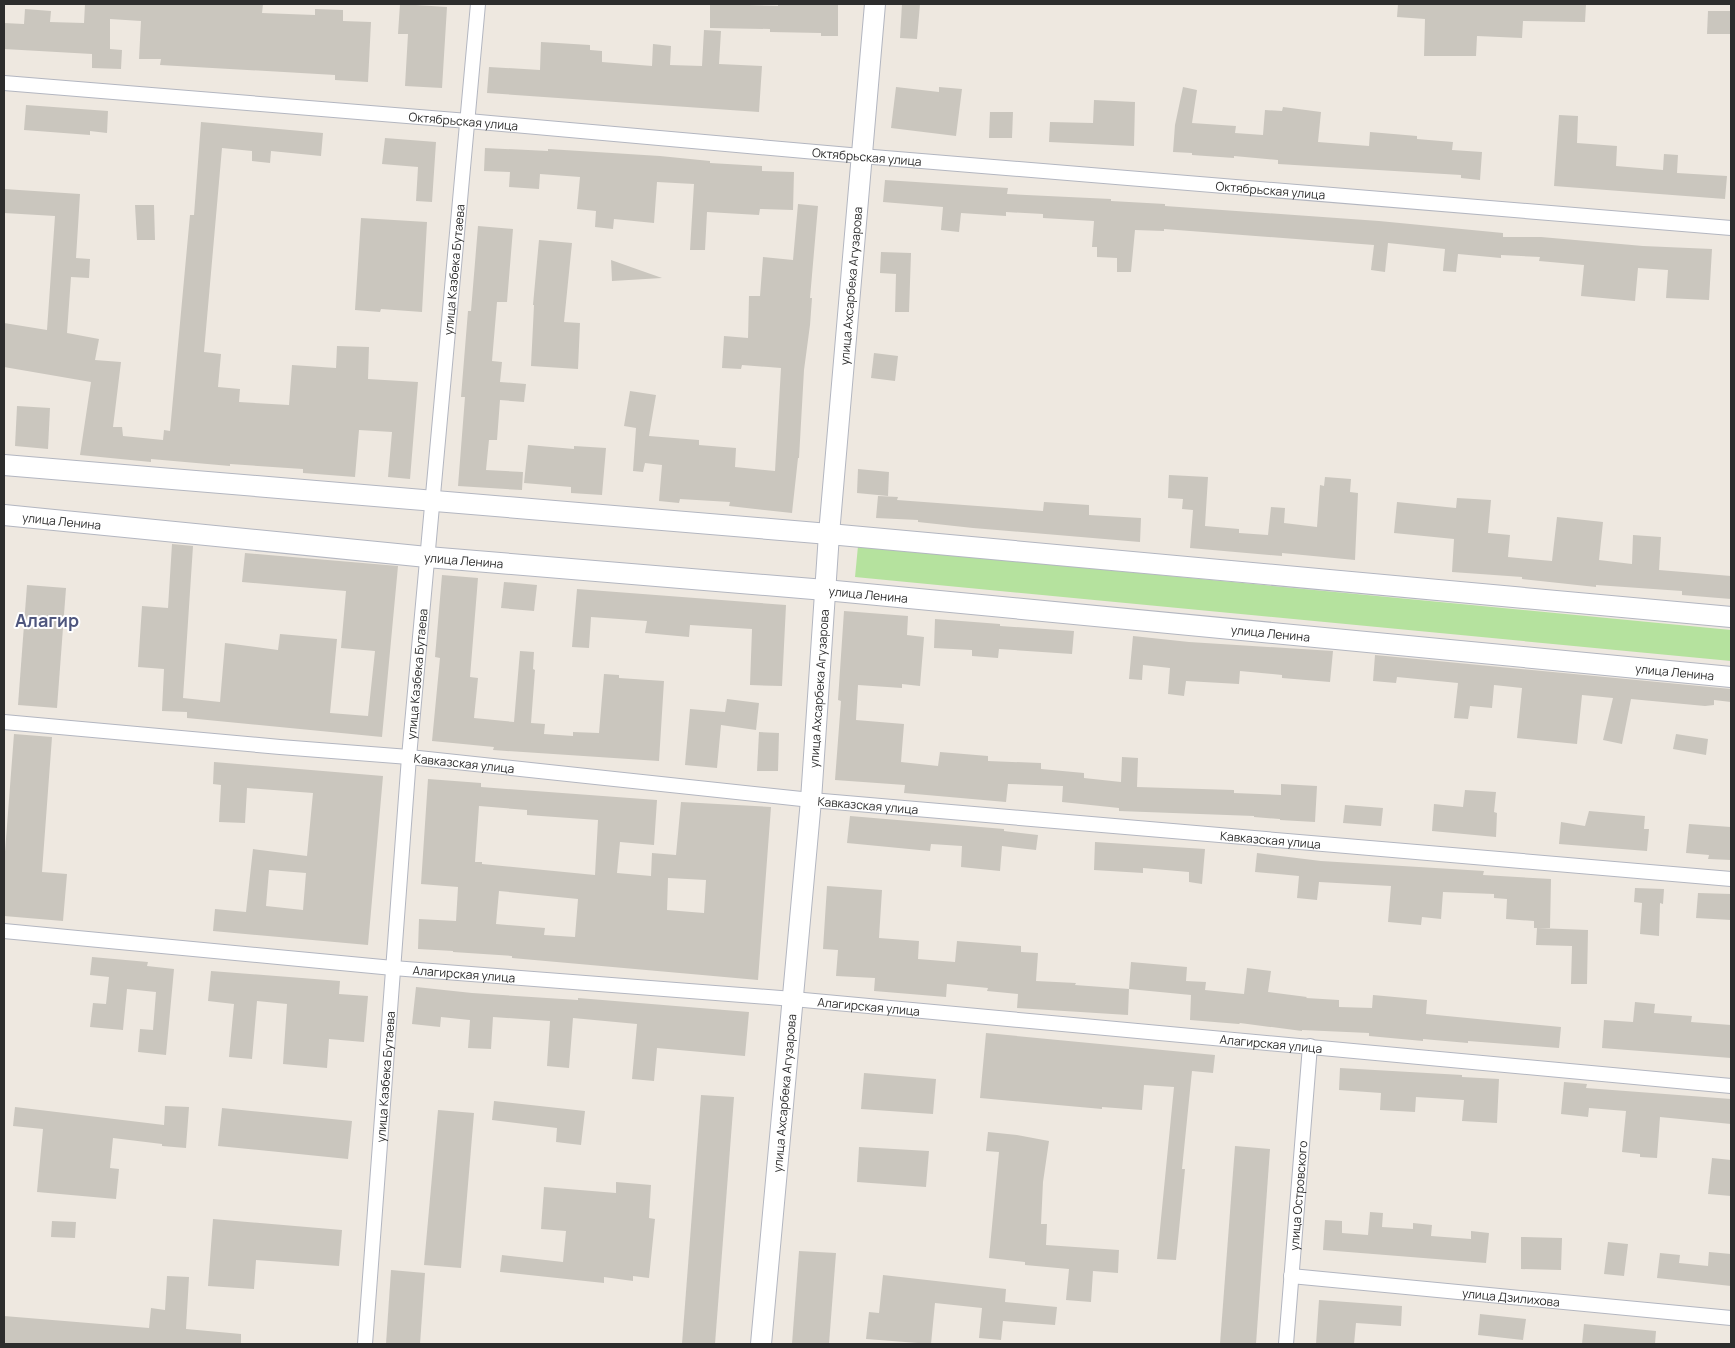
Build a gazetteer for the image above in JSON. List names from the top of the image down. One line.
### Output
{"streets":{"street":["Октябрьская улица","улица Казбека Бутаева","улица Ахсарбека Агузарова","улица Ленина","Кавказская улица","Алагирская улица","улица Островского","улица Дзилихова"]},"crossings":[["Октябрьская улица","улица Казбека Бутаева"],["Октябрьская улица","улица Ахсарбека Агузарова"],["улица Казбека Бутаева","улица Ленина"],["улица Казбека Бутаева","Кавказская улица"],["улица Казбека Бутаева","Алагирская улица"],["улица Ахсарбека Агузарова","улица Ленина"],["улица Ахсарбека Агузарова","Кавказская улица"],["улица Ахсарбека Агузарова","Алагирская улица"],["Алагирская улица","улица Островского"],["улица Островского","улица Дзилихова"]],"districts":["Алагир"]}
